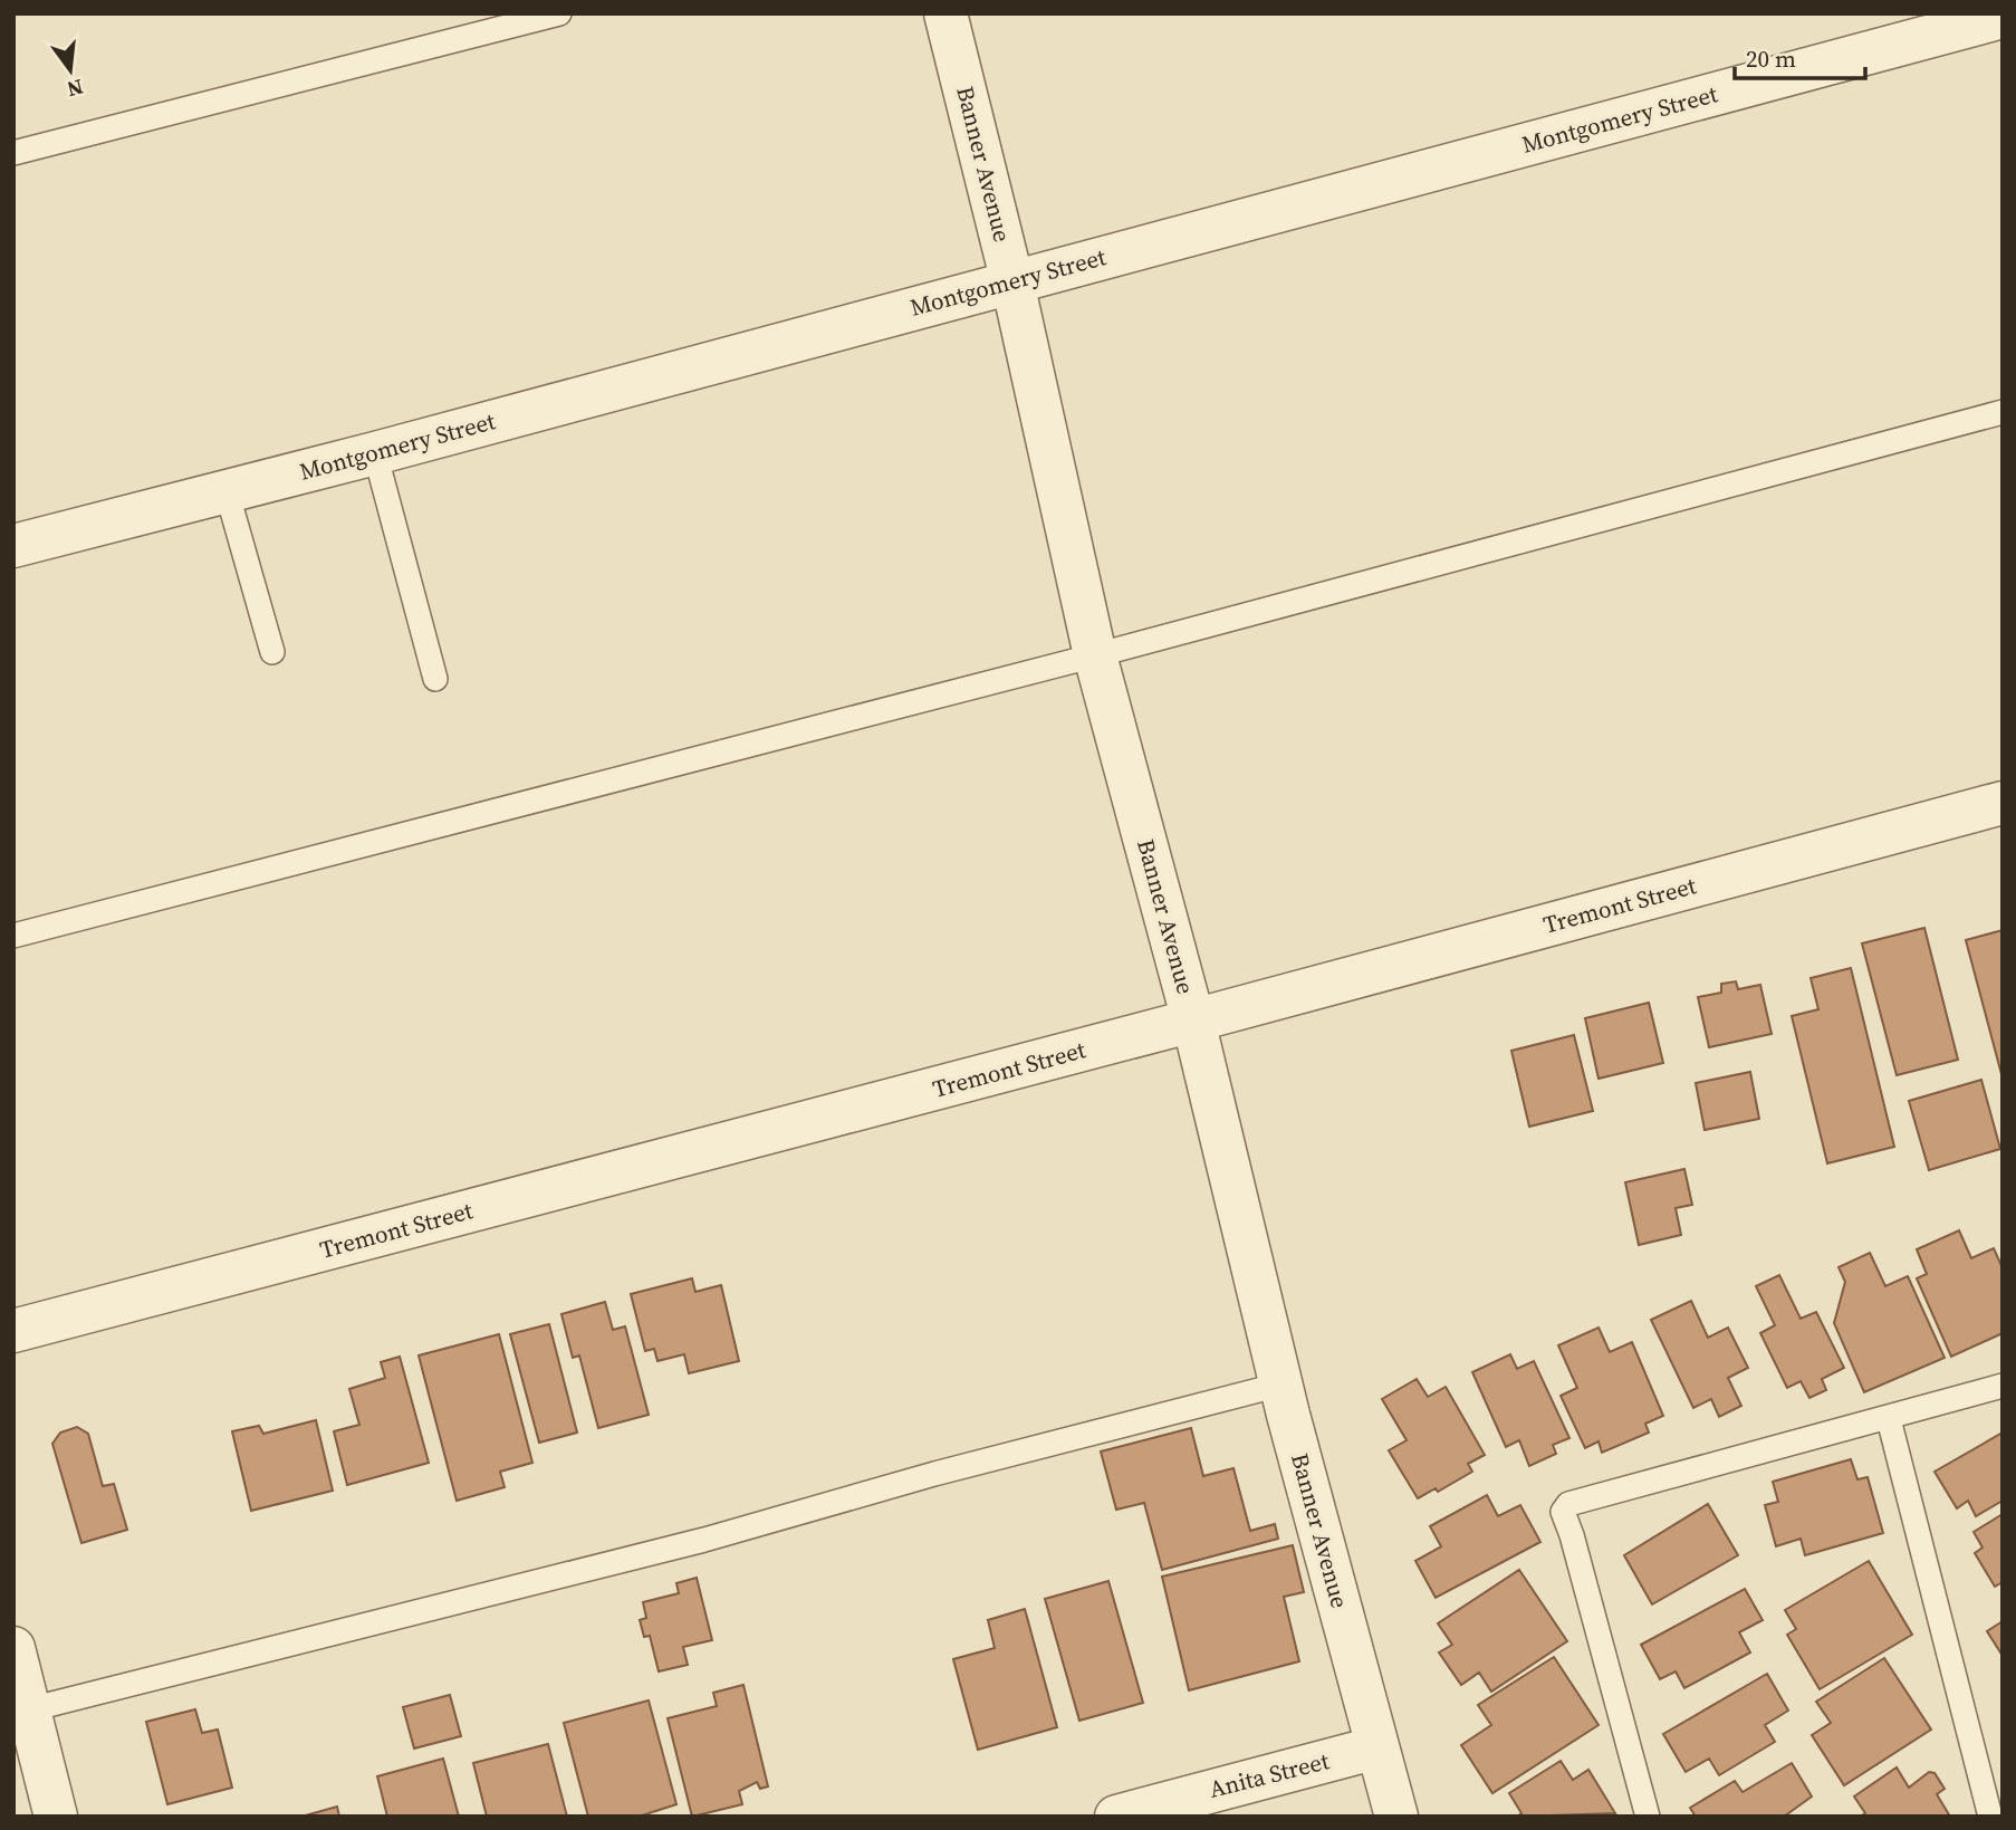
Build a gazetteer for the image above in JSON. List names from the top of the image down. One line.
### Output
{"streets":{"street":["Montgomery Street","Banner Avenue","Tremont Street","Anita Street"]},"crossings":[["Montgomery Street","Banner Avenue"],["Banner Avenue","Tremont Street"],["Banner Avenue","Anita Street"]],"scale_bar":"20 m","north":"bottom"}
